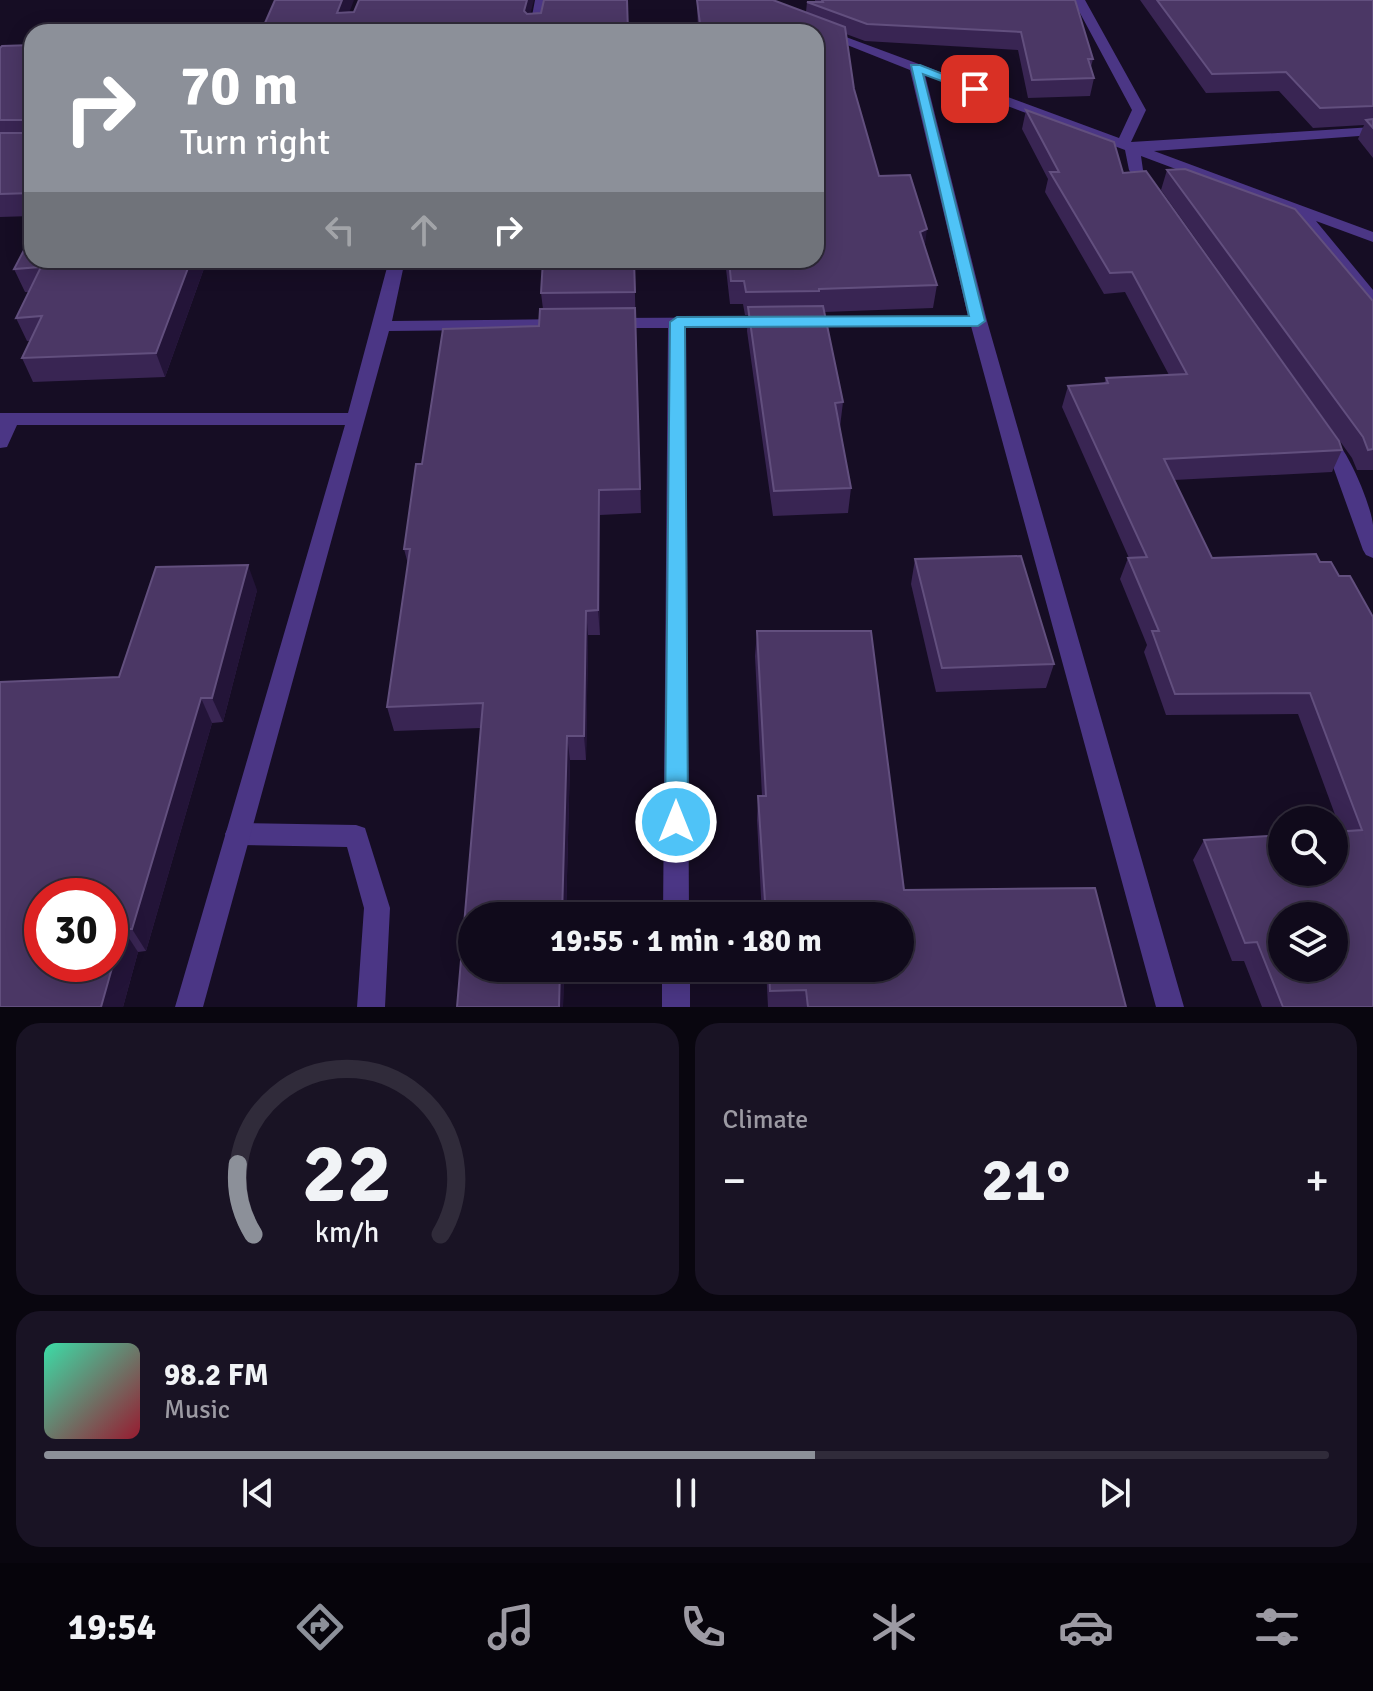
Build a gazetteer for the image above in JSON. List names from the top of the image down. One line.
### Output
{"page":{"turn":["70 m","Turn right"],"limit":"30","trip":"19:55 · 1 min · 180 m","tile":"Climate","heat":["−","21°","+"],"song":["98.2 FM","Music"],"tabs":"19:54","gauge":["22","km/h"]}}
